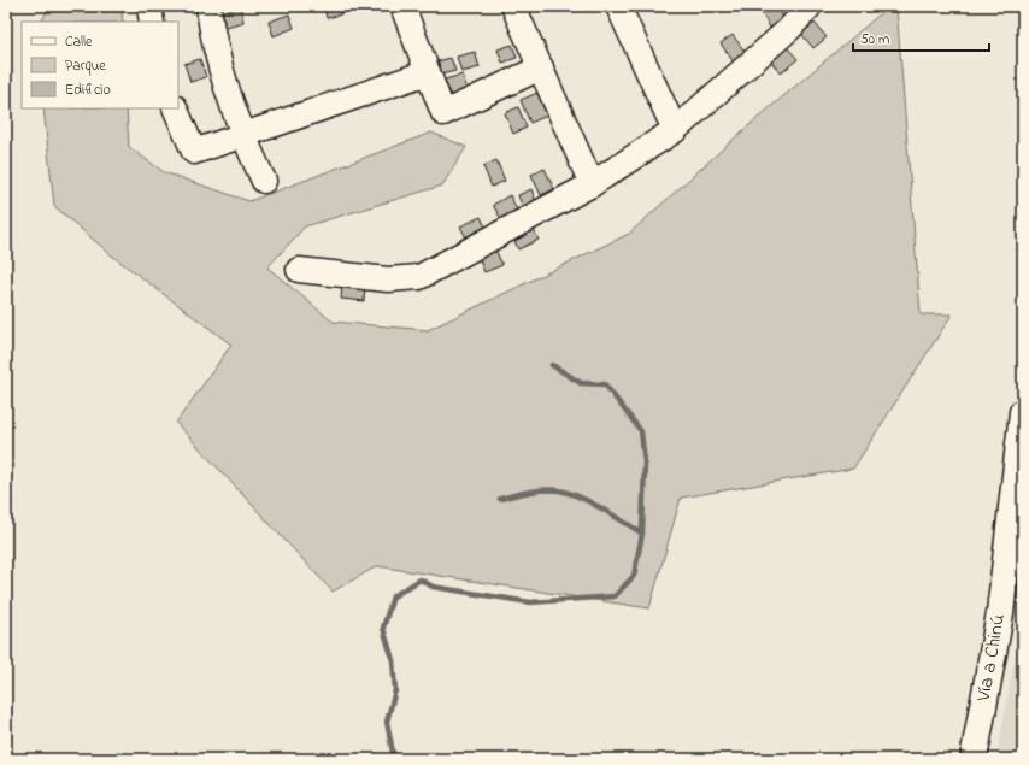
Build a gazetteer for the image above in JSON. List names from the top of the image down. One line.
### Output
{"streets":{"main road":["Vía a Chinú"]},"legend":["Calle","Parque","Edificio"],"scale_bar":"50 m"}
